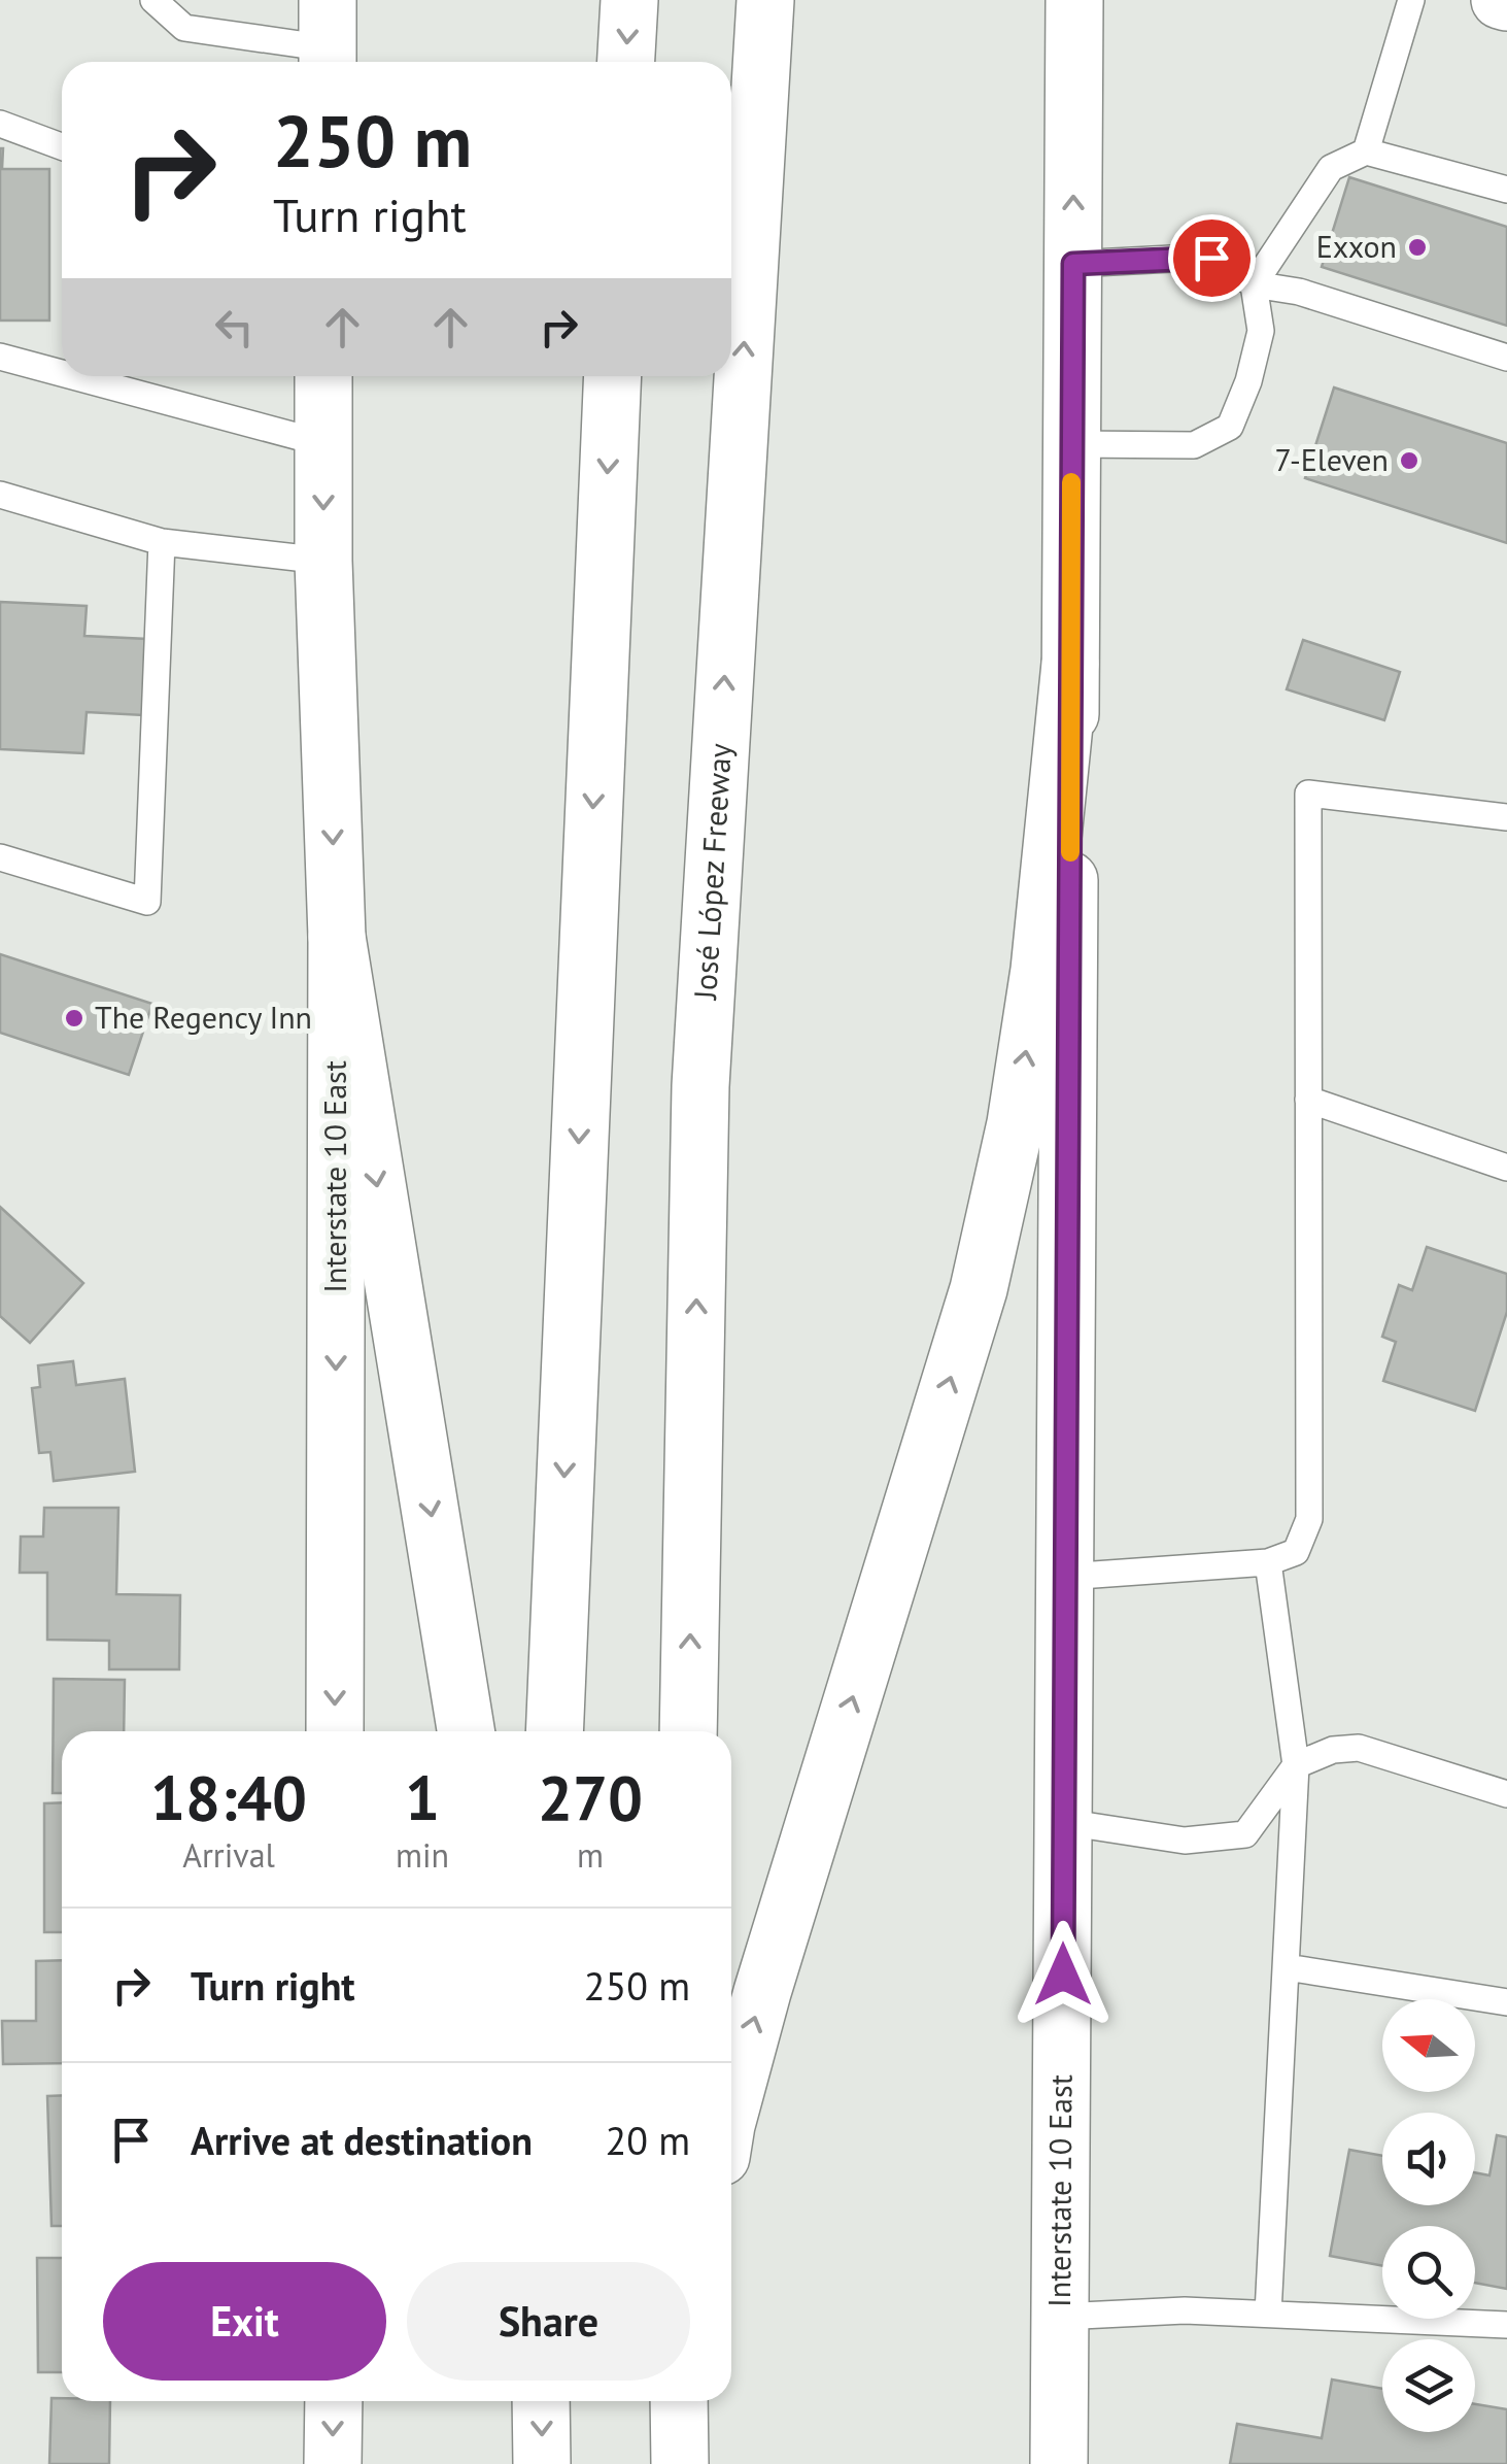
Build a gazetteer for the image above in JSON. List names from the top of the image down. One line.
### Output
{"streets":{"main road":["José López Freeway","Interstate 10 East"]},"places":["Exxon","7-Eleven","The Regency Inn"],"north":"left","page":{"turn":["250 m","Turn right"],"eta":["18:40","Arrival","1","min","270","m"],"list":[{"name":"Turn right","value":"250 m"},{"name":"Arrive at destination","value":"20 m"}],"buttons":["Exit","Share"]}}
